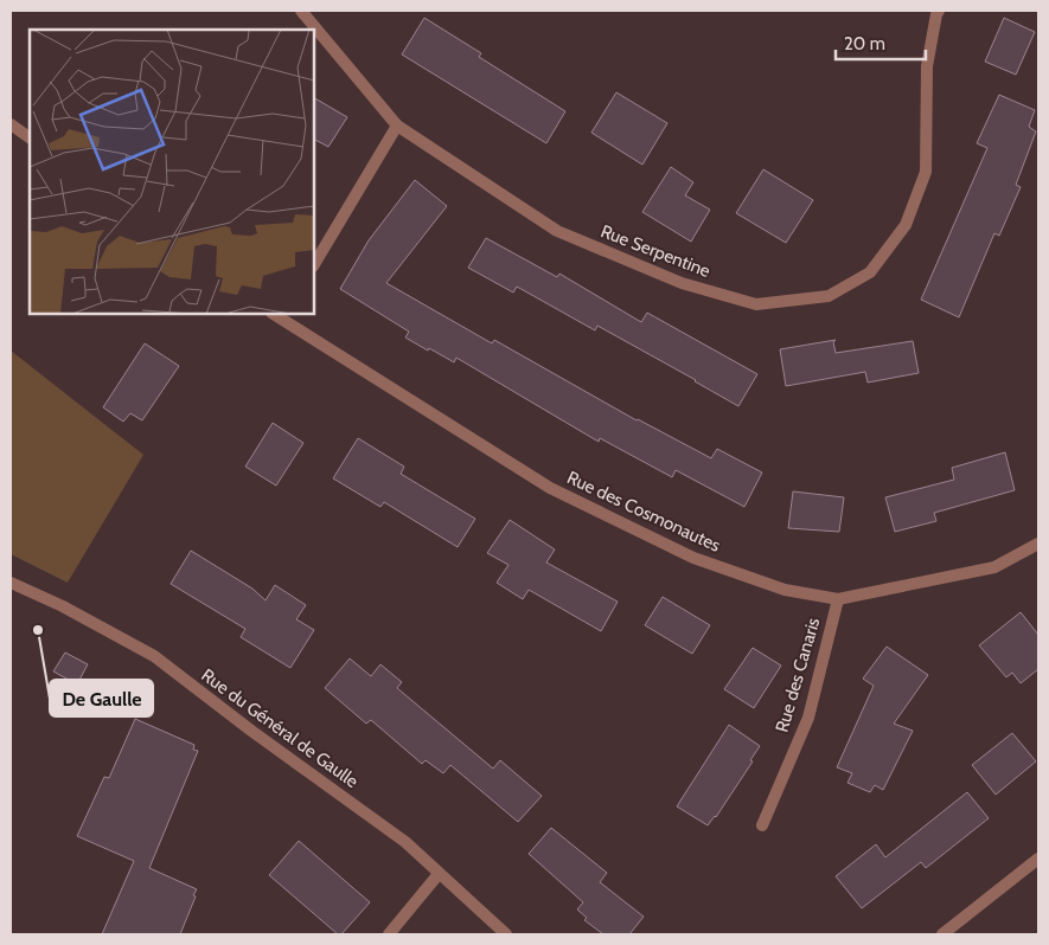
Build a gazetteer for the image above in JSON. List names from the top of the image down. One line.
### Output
{"streets":{"street":["Rue Serpentine","Rue des Cosmonautes","Rue des Canaris","Rue du Général de Gaulle"]},"crossings":[["Rue des Cosmonautes","Rue des Canaris"]],"places":["De Gaulle"],"scale_bar":"20 m"}
